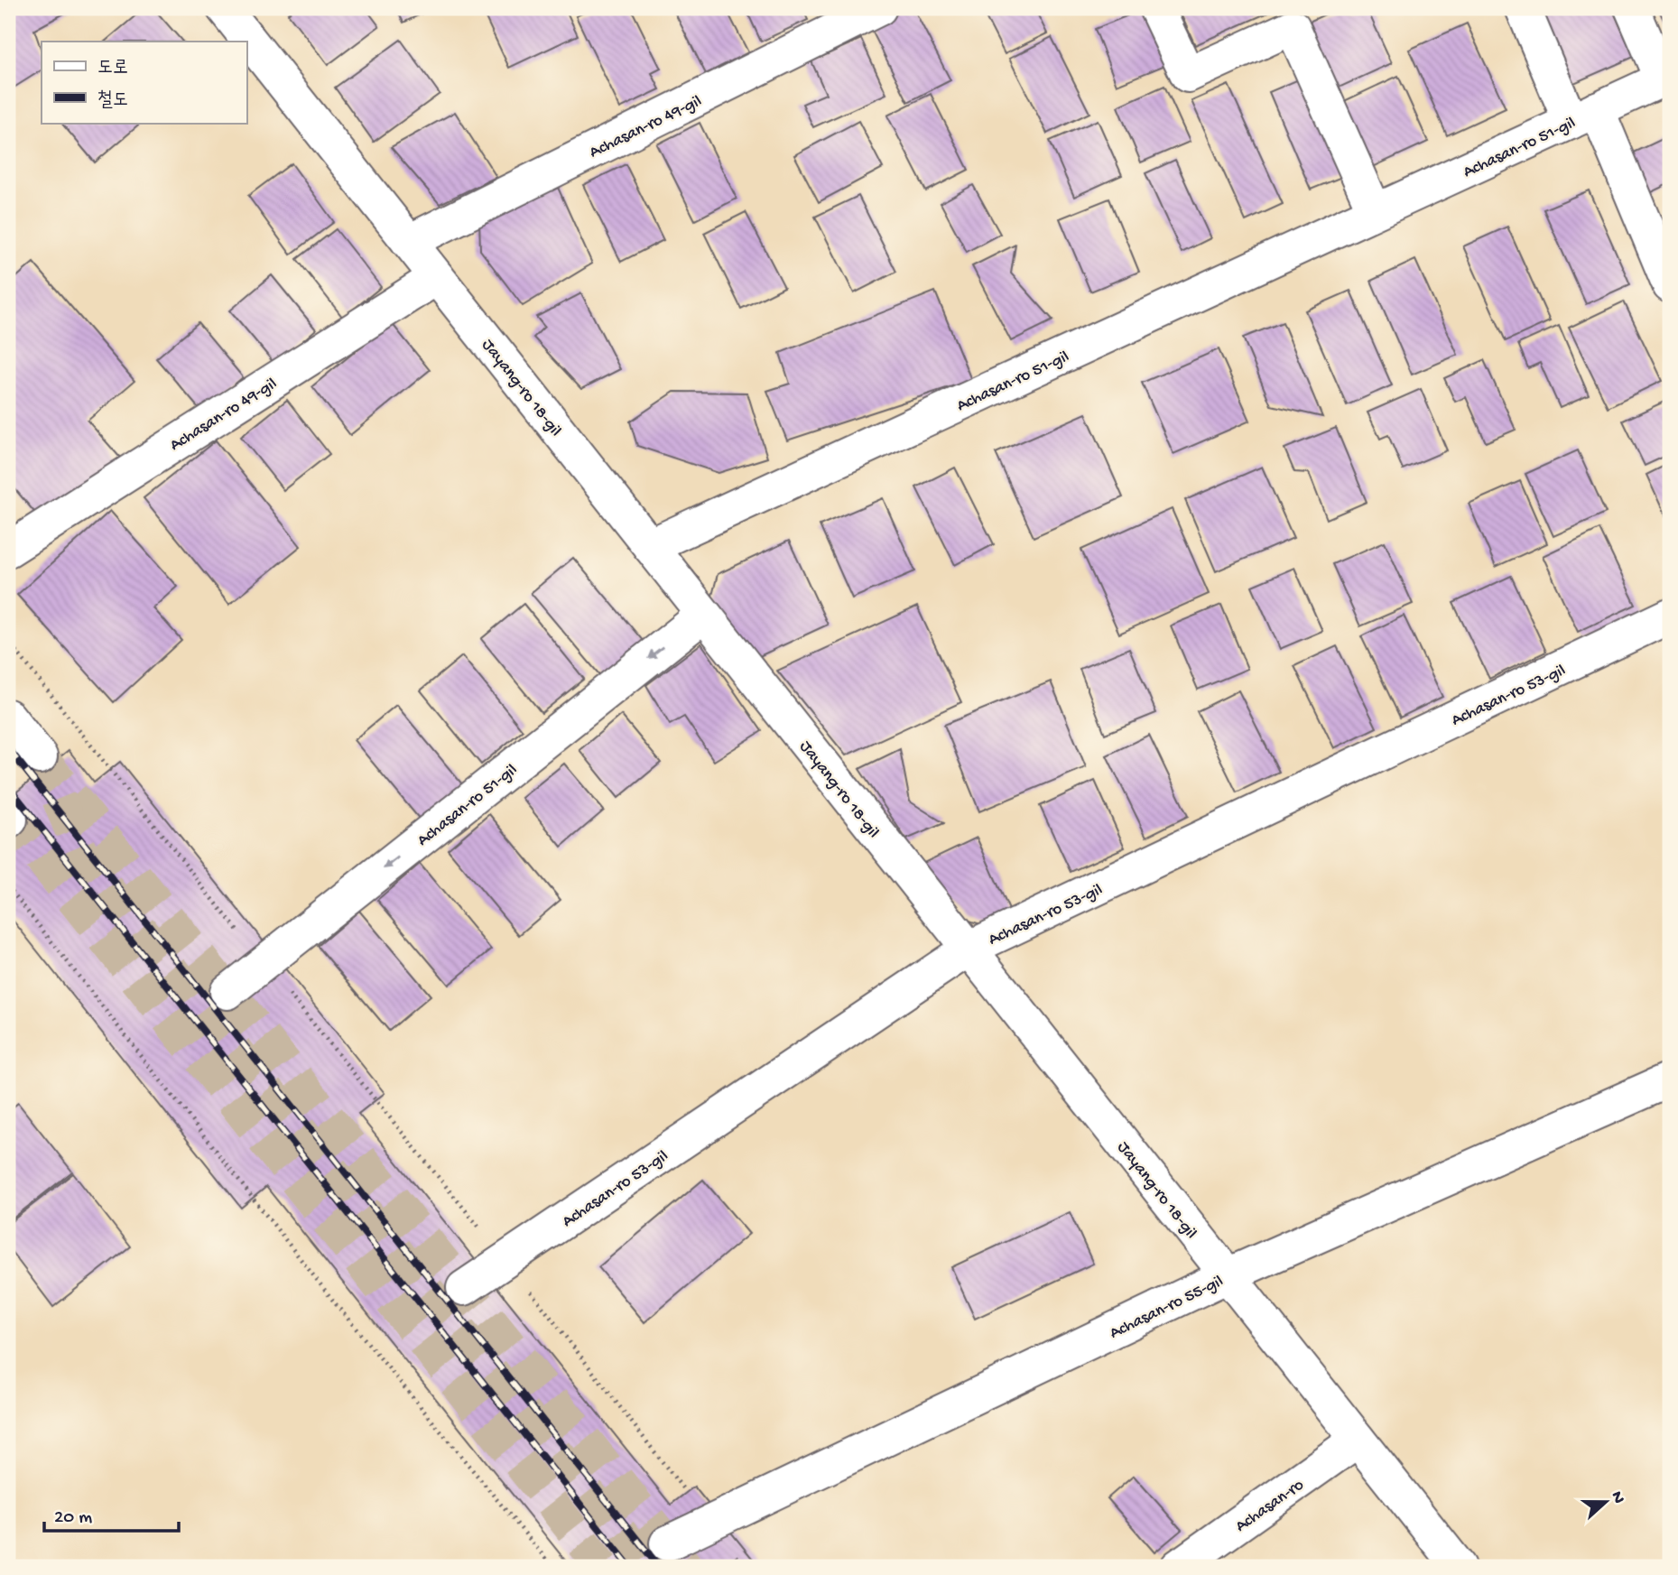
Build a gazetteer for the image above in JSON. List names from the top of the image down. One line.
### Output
{"streets":{"street":["Achasan-ro 49-gil","Achasan-ro 51-gil","Jayang-ro 18-gil","Achasan-ro 53-gil","Achasan-ro 55-gil","Achasan-ro"]},"crossings":[["Achasan-ro 49-gil","Jayang-ro 18-gil"],["Achasan-ro 51-gil","Jayang-ro 18-gil"],["Jayang-ro 18-gil","Achasan-ro 53-gil"],["Jayang-ro 18-gil","Achasan-ro 55-gil"],["Jayang-ro 18-gil","Achasan-ro"]],"legend":["도로","철도"],"scale_bar":"20 m","north":"right"}
